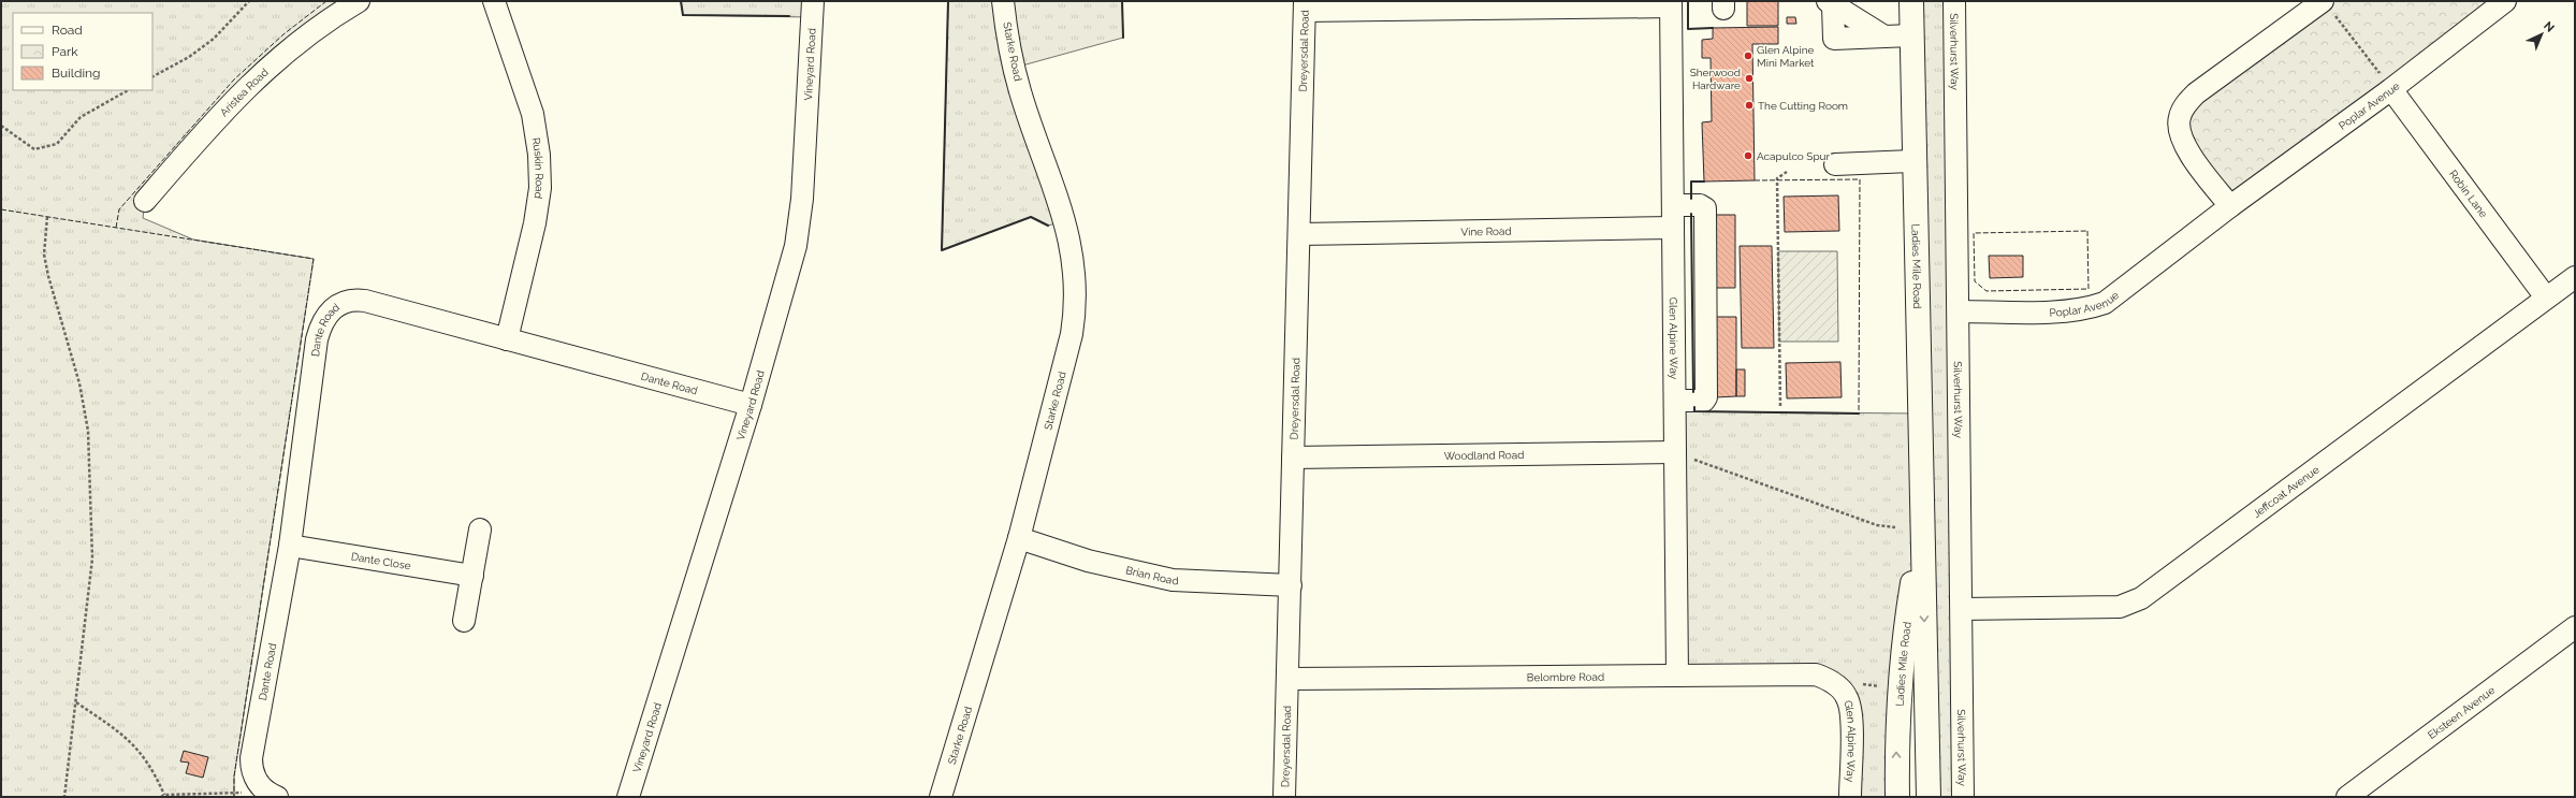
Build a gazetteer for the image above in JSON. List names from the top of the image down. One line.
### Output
{"streets":{"main road":["Ladies Mile Road"],"street":["Starke Road","Dreyersdal Road","Silverhurst Way","Vineyard Road","Aristea Road","Poplar Avenue","Ruskin Road","Robin Lane","Vine Road","Dante Road","Glen Alpine Way","Woodland Road","Jeffcoat Avenue","Dante Close","Brian Road","Belombre Road","Eksteen Avenue"]},"crossings":[["Starke Road","Brian Road"],["Dreyersdal Road","Vine Road"],["Dreyersdal Road","Woodland Road"],["Dreyersdal Road","Brian Road"],["Dreyersdal Road","Belombre Road"],["Silverhurst Way","Poplar Avenue"],["Silverhurst Way","Jeffcoat Avenue"],["Vineyard Road","Dante Road"],["Poplar Avenue","Robin Lane"],["Ruskin Road","Dante Road"],["Robin Lane","Jeffcoat Avenue"],["Vine Road","Glen Alpine Way"],["Dante Road","Dante Close"],["Glen Alpine Way","Woodland Road"],["Glen Alpine Way","Belombre Road"]],"places":["Glen Alpine Mini Market","Sherwood Hardware","The Cutting Room","Acapulco Spur"],"legend":["Road","Park","Building"],"north":"top right"}
